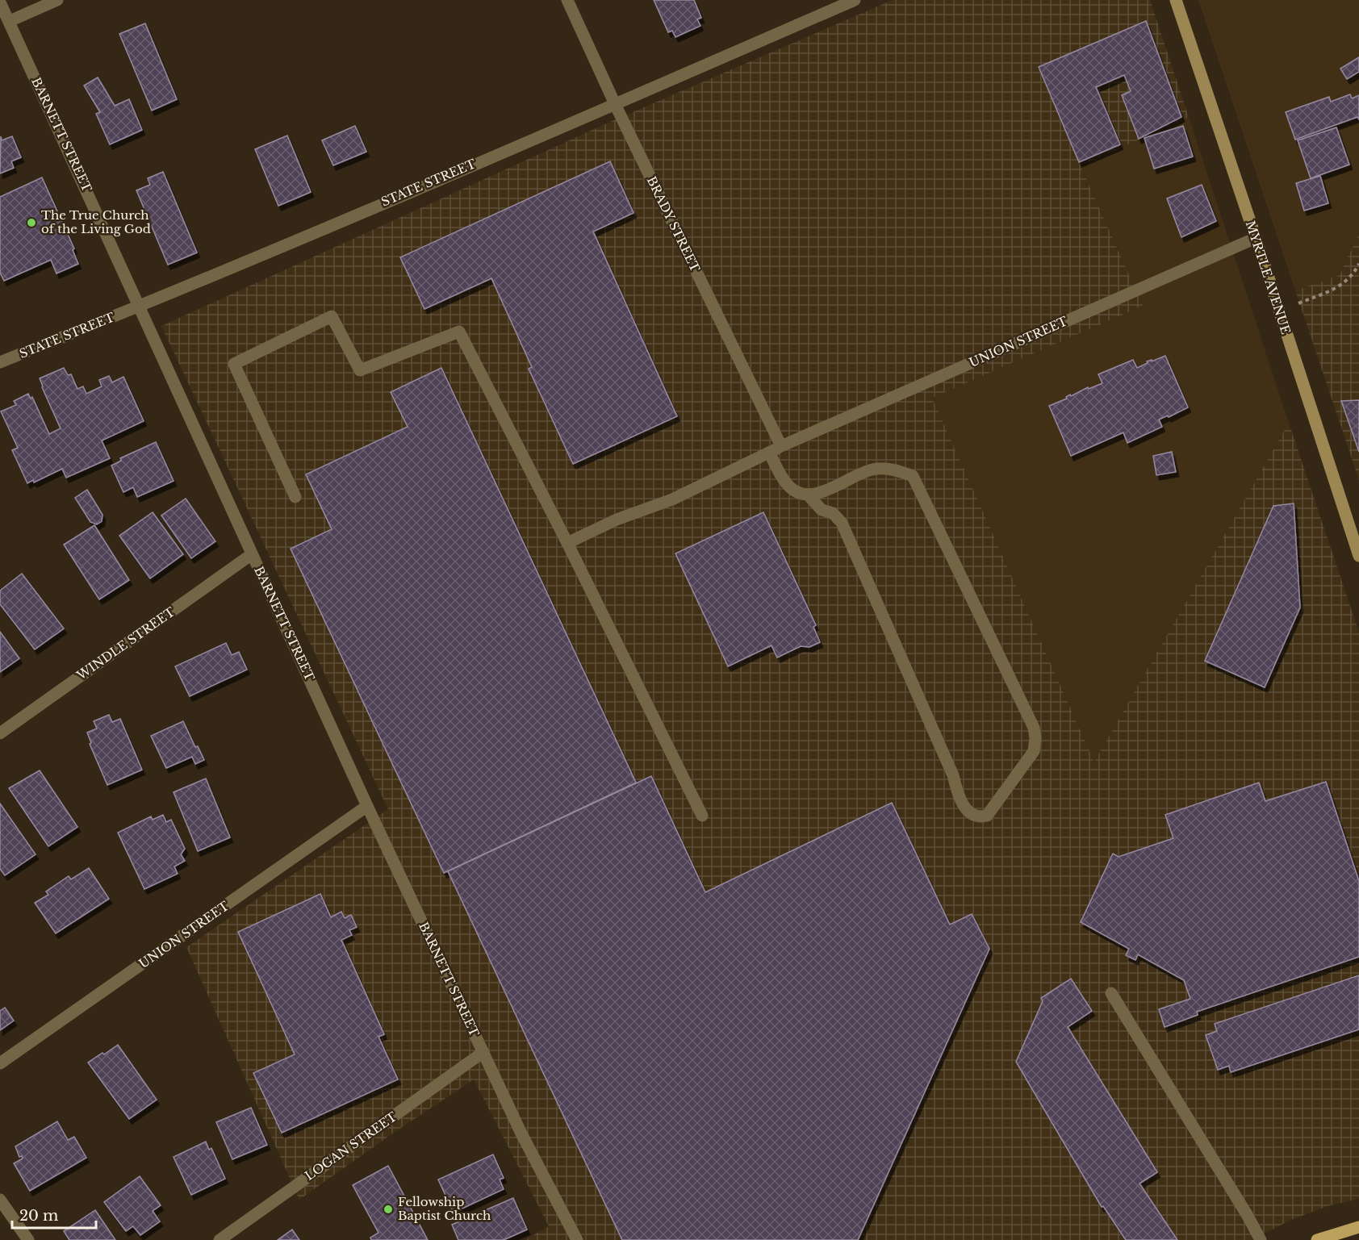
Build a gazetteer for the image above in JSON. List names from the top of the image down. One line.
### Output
{"streets":{"main road":["MYRTLE AVENUE"],"street":["BARNETT STREET","STATE STREET","BRADY STREET","UNION STREET","WINDLE STREET","LOGAN STREET"]},"crossings":[["BARNETT STREET","STATE STREET"],["BARNETT STREET","UNION STREET"],["BARNETT STREET","WINDLE STREET"],["BARNETT STREET","LOGAN STREET"],["STATE STREET","BRADY STREET"],["BRADY STREET","UNION STREET"],["MYRTLE AVENUE","UNION STREET"]],"places":["The True Church of the Living God","Fellowship Baptist Church"],"scale_bar":"20 m"}
